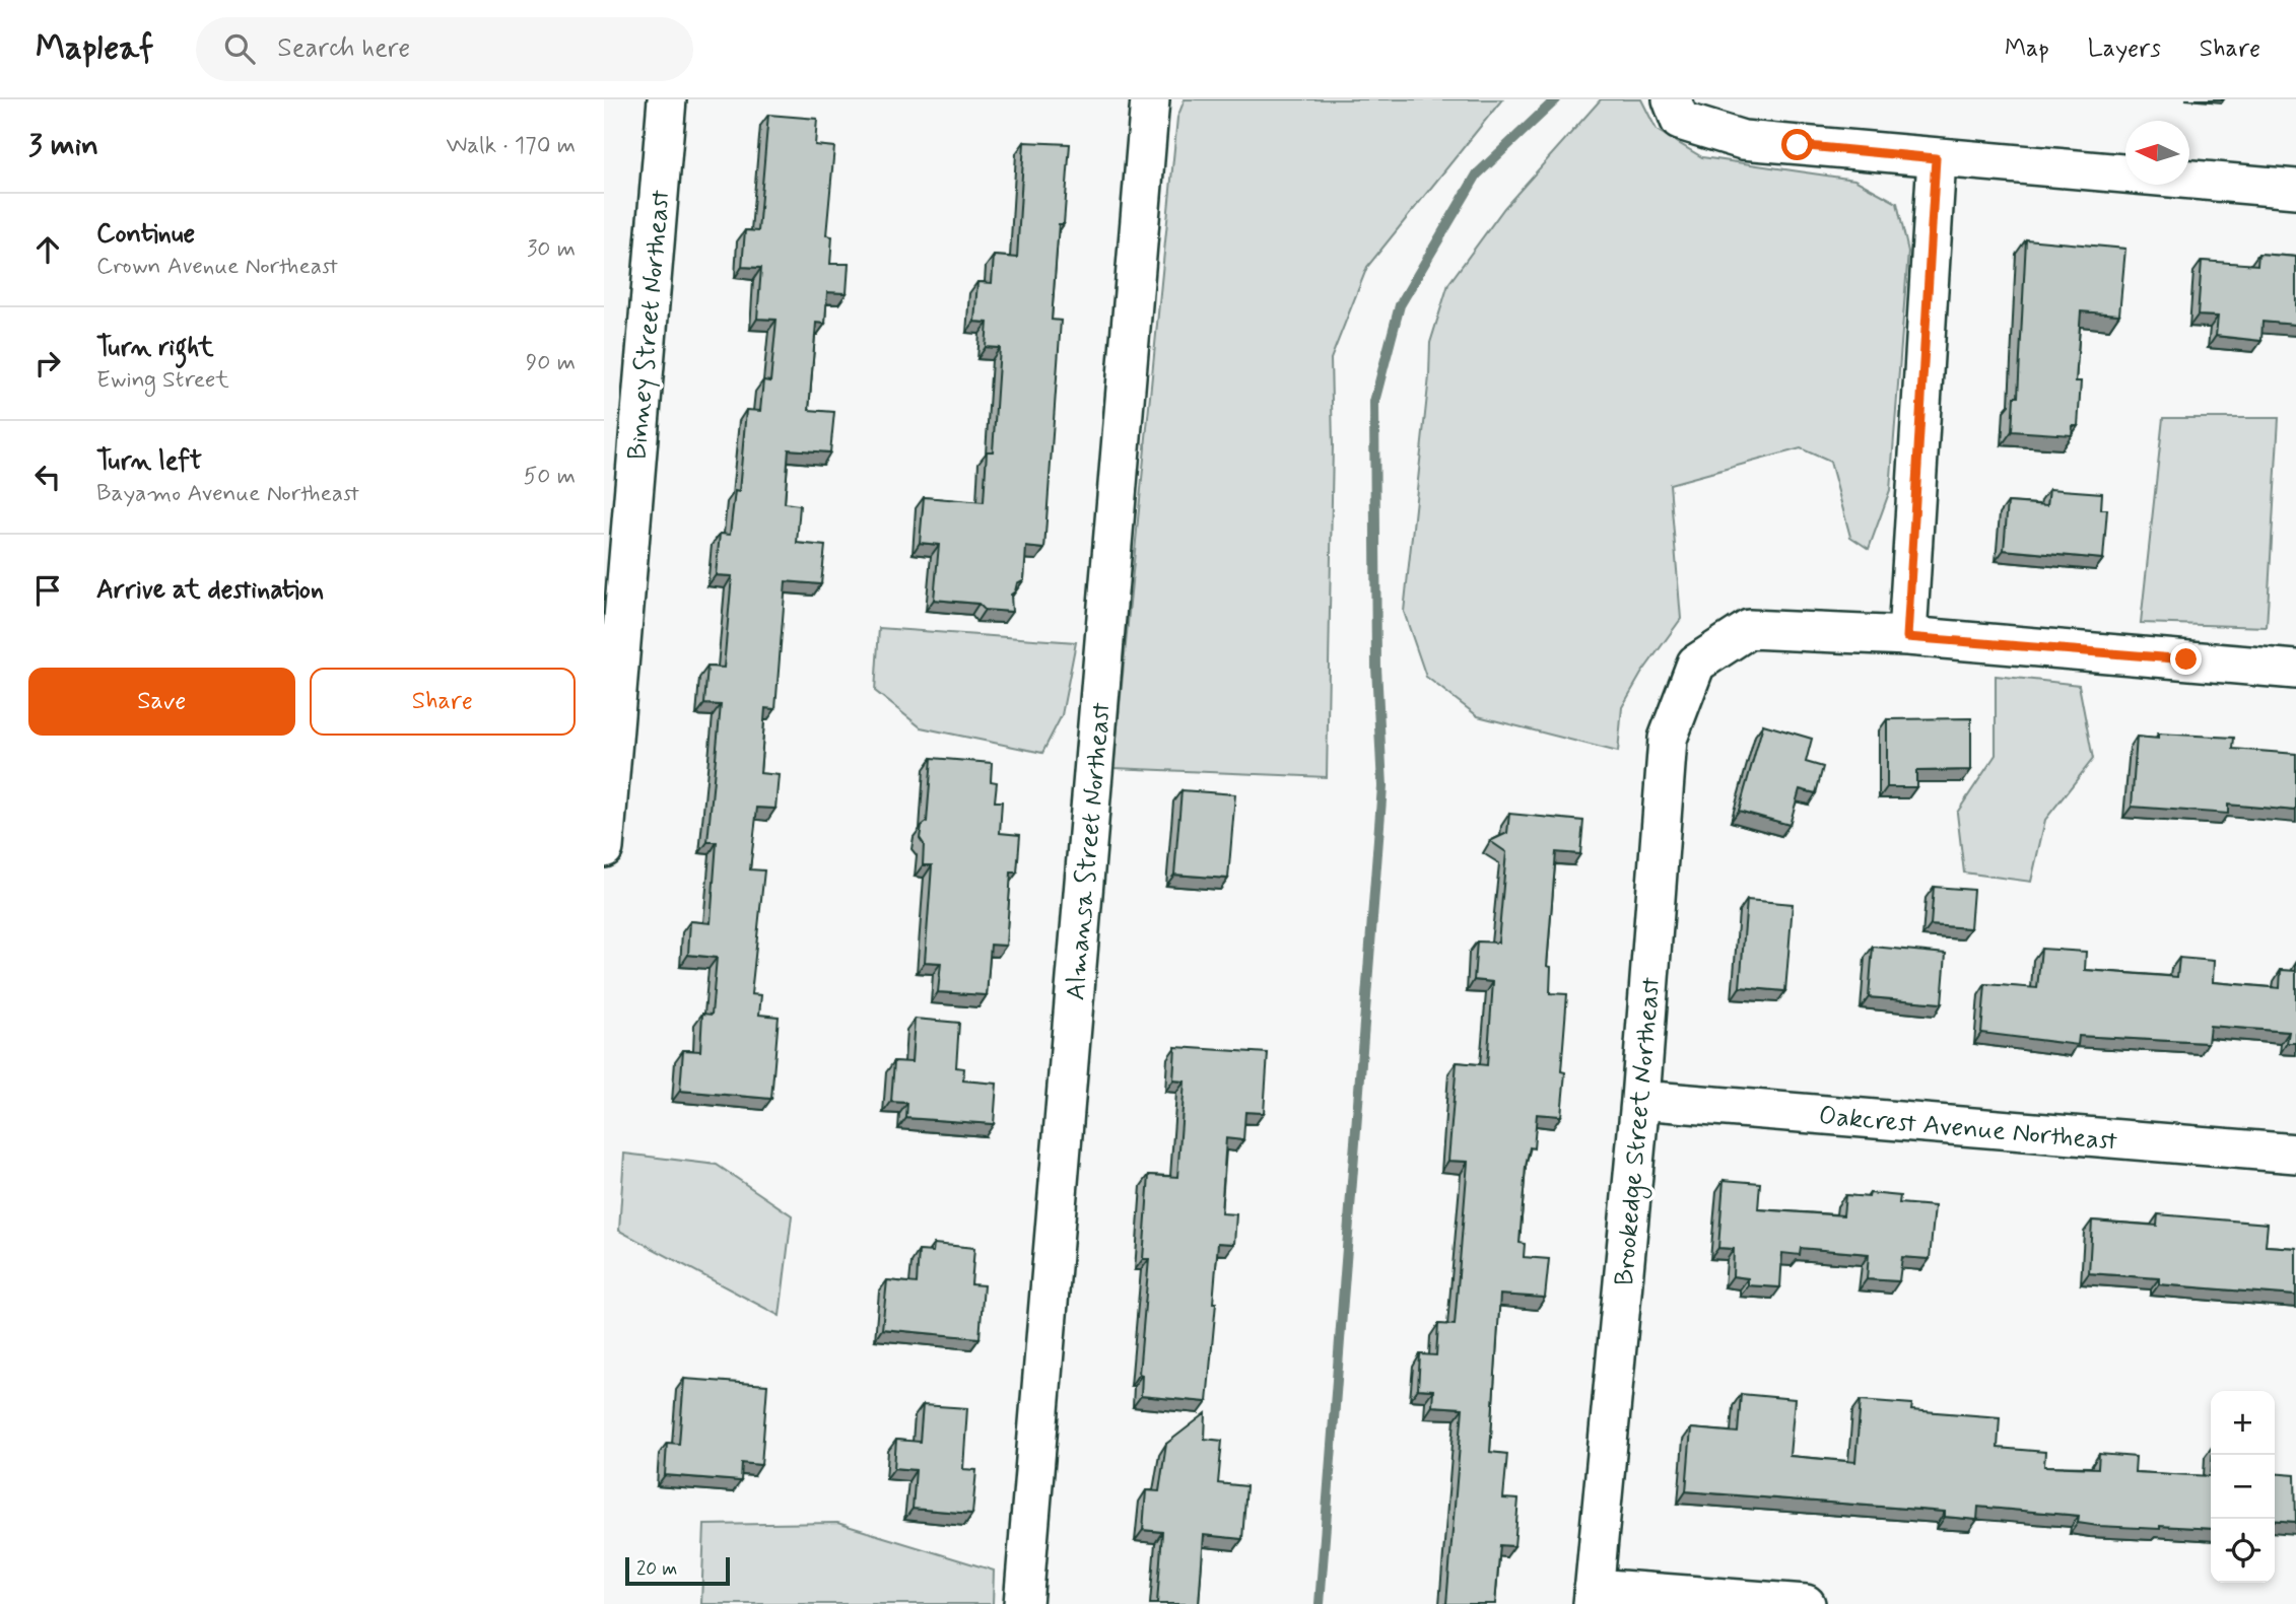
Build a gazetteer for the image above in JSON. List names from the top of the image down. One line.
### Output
{"streets":{"street":["Binney Street Northeast","Almansa Street Northeast","Oakcrest Avenue Northeast","Brookedge Street Northeast"]},"crossings":[["Oakcrest Avenue Northeast","Brookedge Street Northeast"]],"scale_bar":"20 m","north":"left","page":{"header":"Mapleaf","search":"Search here","nav":["Map","Layers","Share"],"heading":["3 min","Walk · 170 m"],"list":[["Continue","Crown Avenue Northeast","30 m"],["Turn right","Ewing Street","90 m"],["Turn left","Bayamo Avenue Northeast","50 m"],"Arrive at destination"],"buttons":["Save","Share"],"map_buttons":["+","−"],"scale":"20 m"}}
